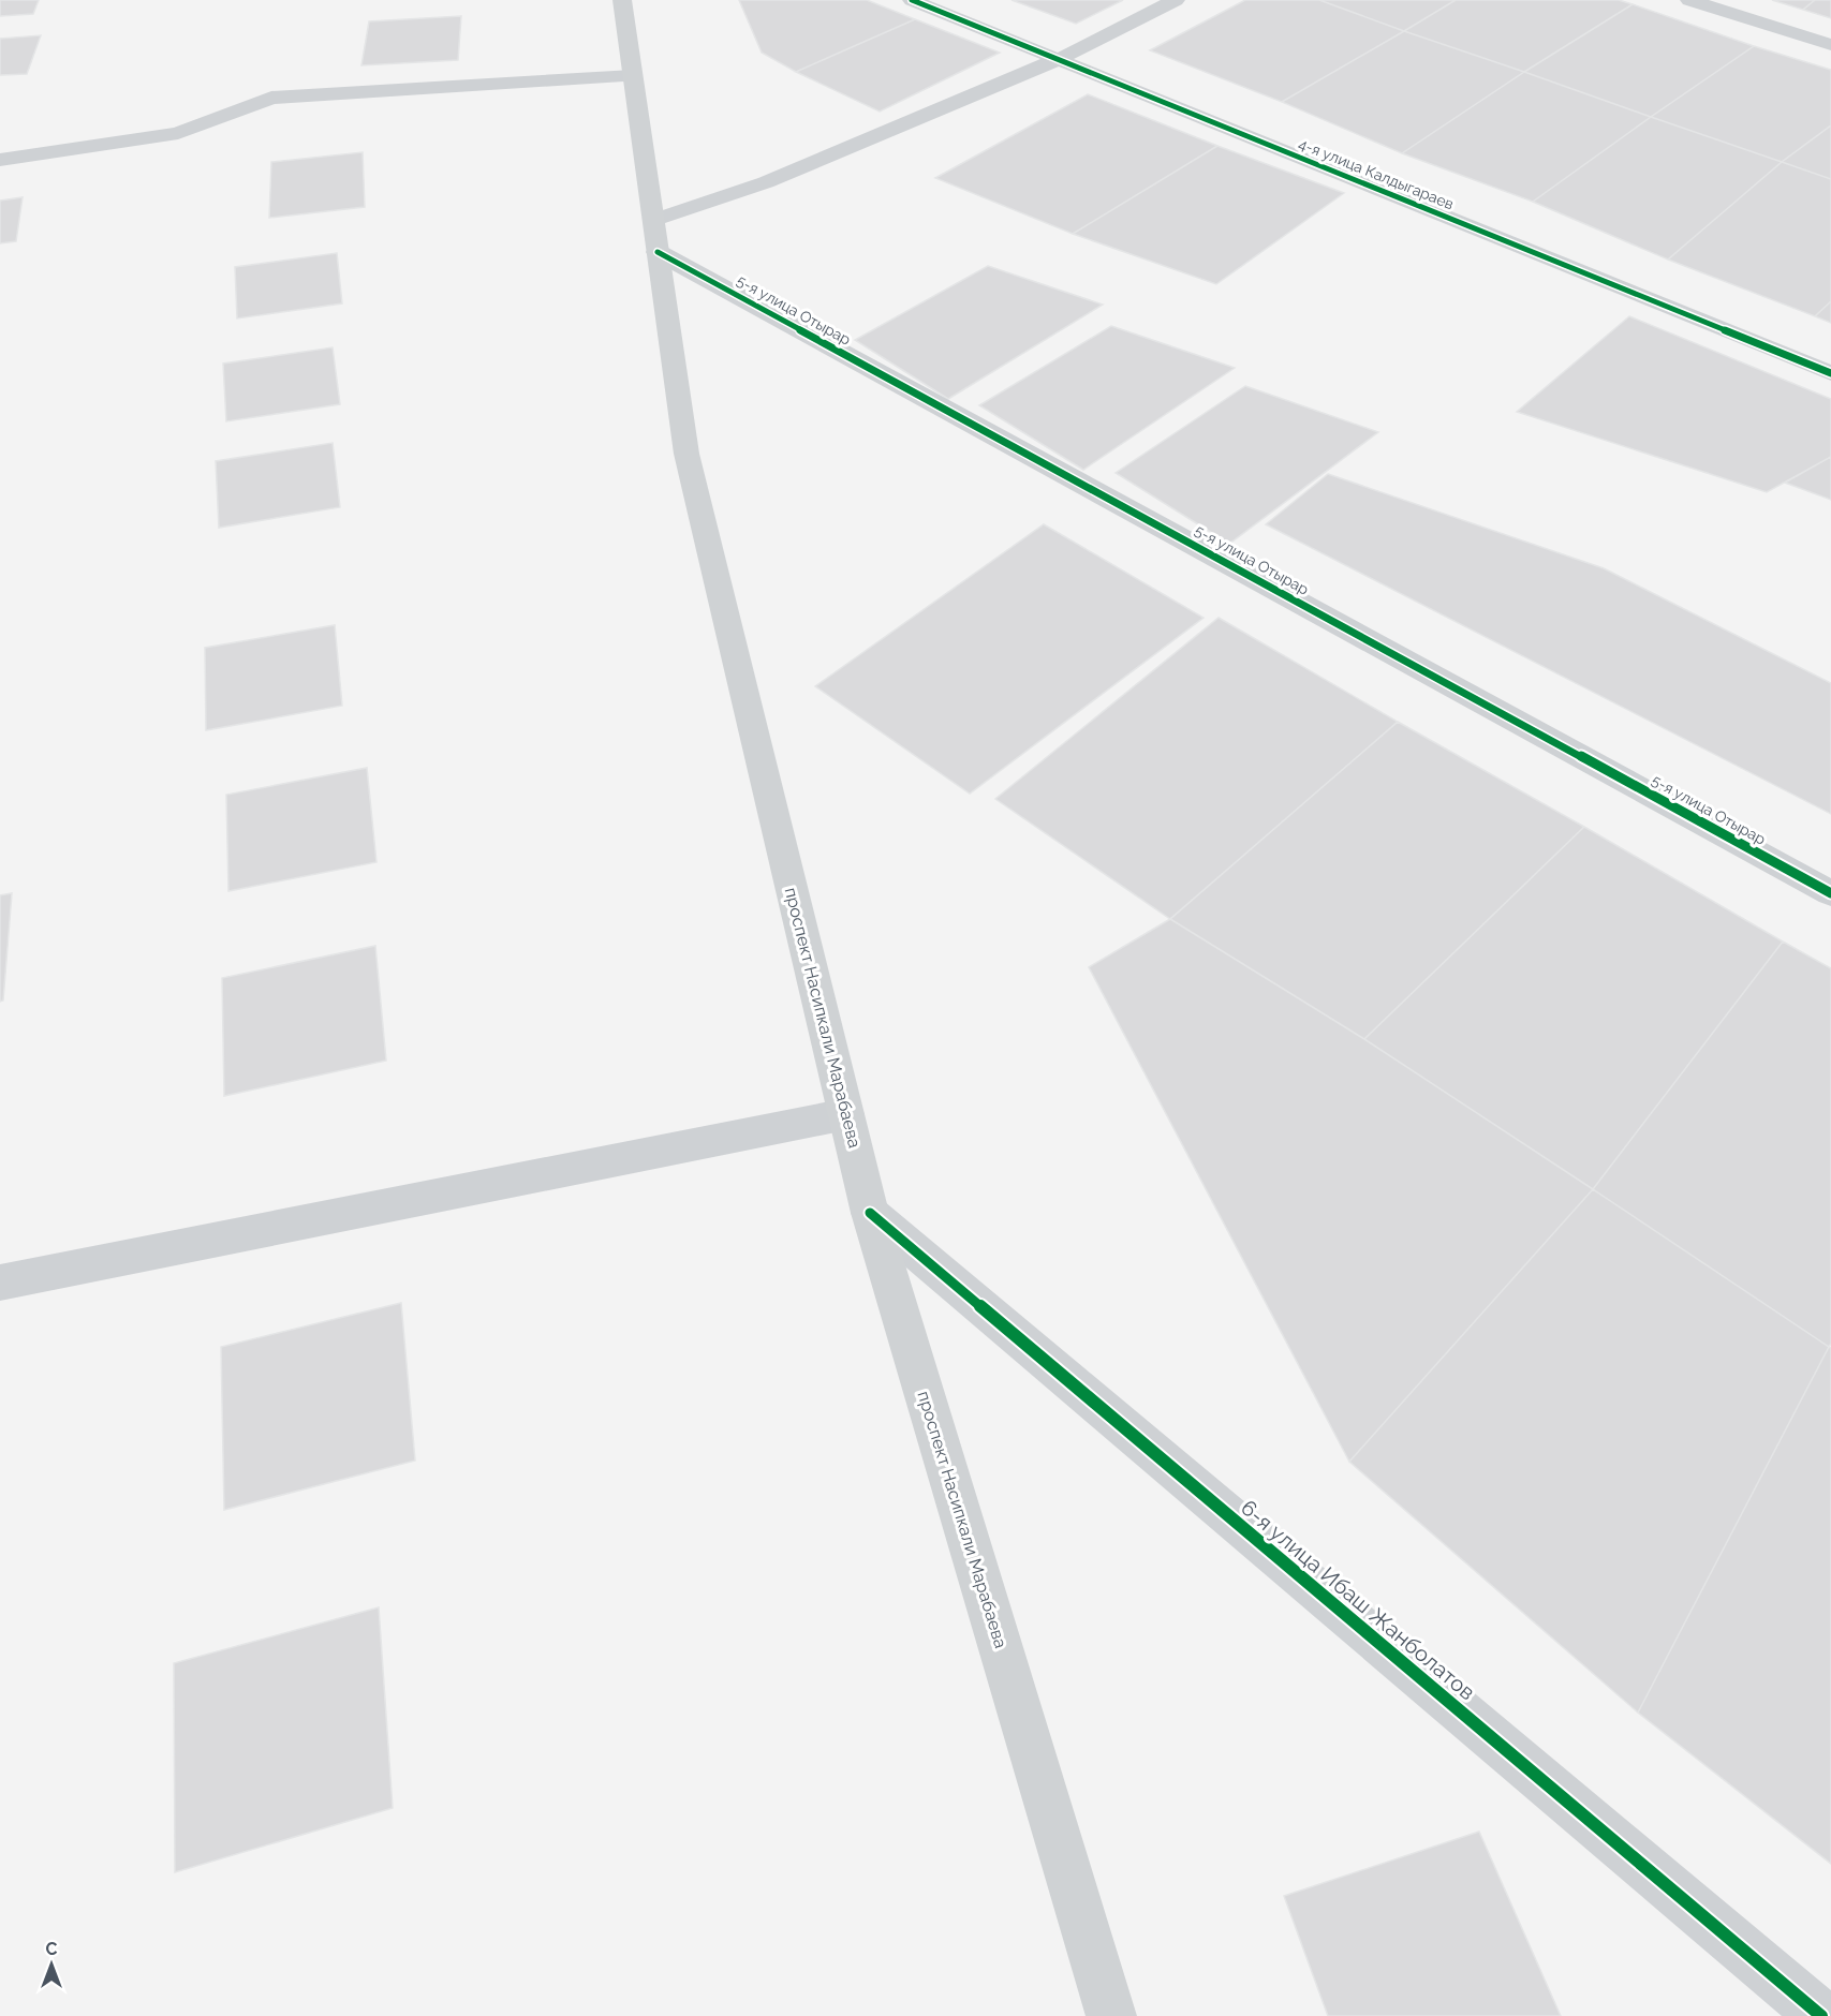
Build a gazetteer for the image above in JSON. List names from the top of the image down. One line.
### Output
{"streets":{"main road":["проспект Насипкали Марабаева"],"street":["4-я улица Калдыгараев","5-я улица Отырар","6-я улица Ибаш Жанболатов"]},"crossings":[["5-я улица Отырар","проспект Насипкали Марабаева"],["проспект Насипкали Марабаева","6-я улица Ибаш Жанболатов"]],"north":"top"}
